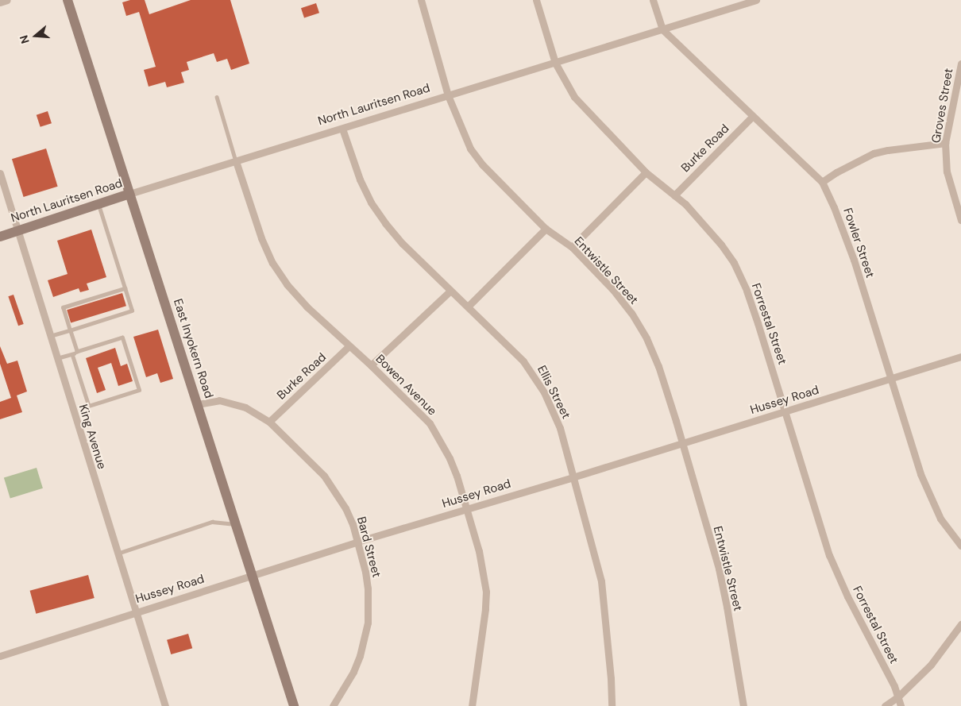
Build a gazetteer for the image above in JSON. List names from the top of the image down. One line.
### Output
{"streets":{"street":["North Lauritsen Road","Groves Street","Burke Road","Fowler Street","Entwistle Street","Forrestal Street","East Inyokern Road","Bowen Avenue","Ellis Street","Hussey Road","King Avenue","Bard Street"]},"crossings":[["North Lauritsen Road","Fowler Street"],["North Lauritsen Road","Entwistle Street"],["North Lauritsen Road","Forrestal Street"],["North Lauritsen Road","East Inyokern Road"],["North Lauritsen Road","Bowen Avenue"],["North Lauritsen Road","Ellis Street"],["North Lauritsen Road","King Avenue"],["Burke Road","Fowler Street"],["Burke Road","Forrestal Street"],["Burke Road","Bowen Avenue"],["Burke Road","Bard Street"],["Fowler Street","Hussey Road"],["Entwistle Street","Hussey Road"],["Forrestal Street","Hussey Road"],["East Inyokern Road","Hussey Road"],["East Inyokern Road","Bard Street"],["Bowen Avenue","Hussey Road"],["Ellis Street","Hussey Road"],["Hussey Road","King Avenue"],["Hussey Road","Bard Street"]],"north":"left"}
